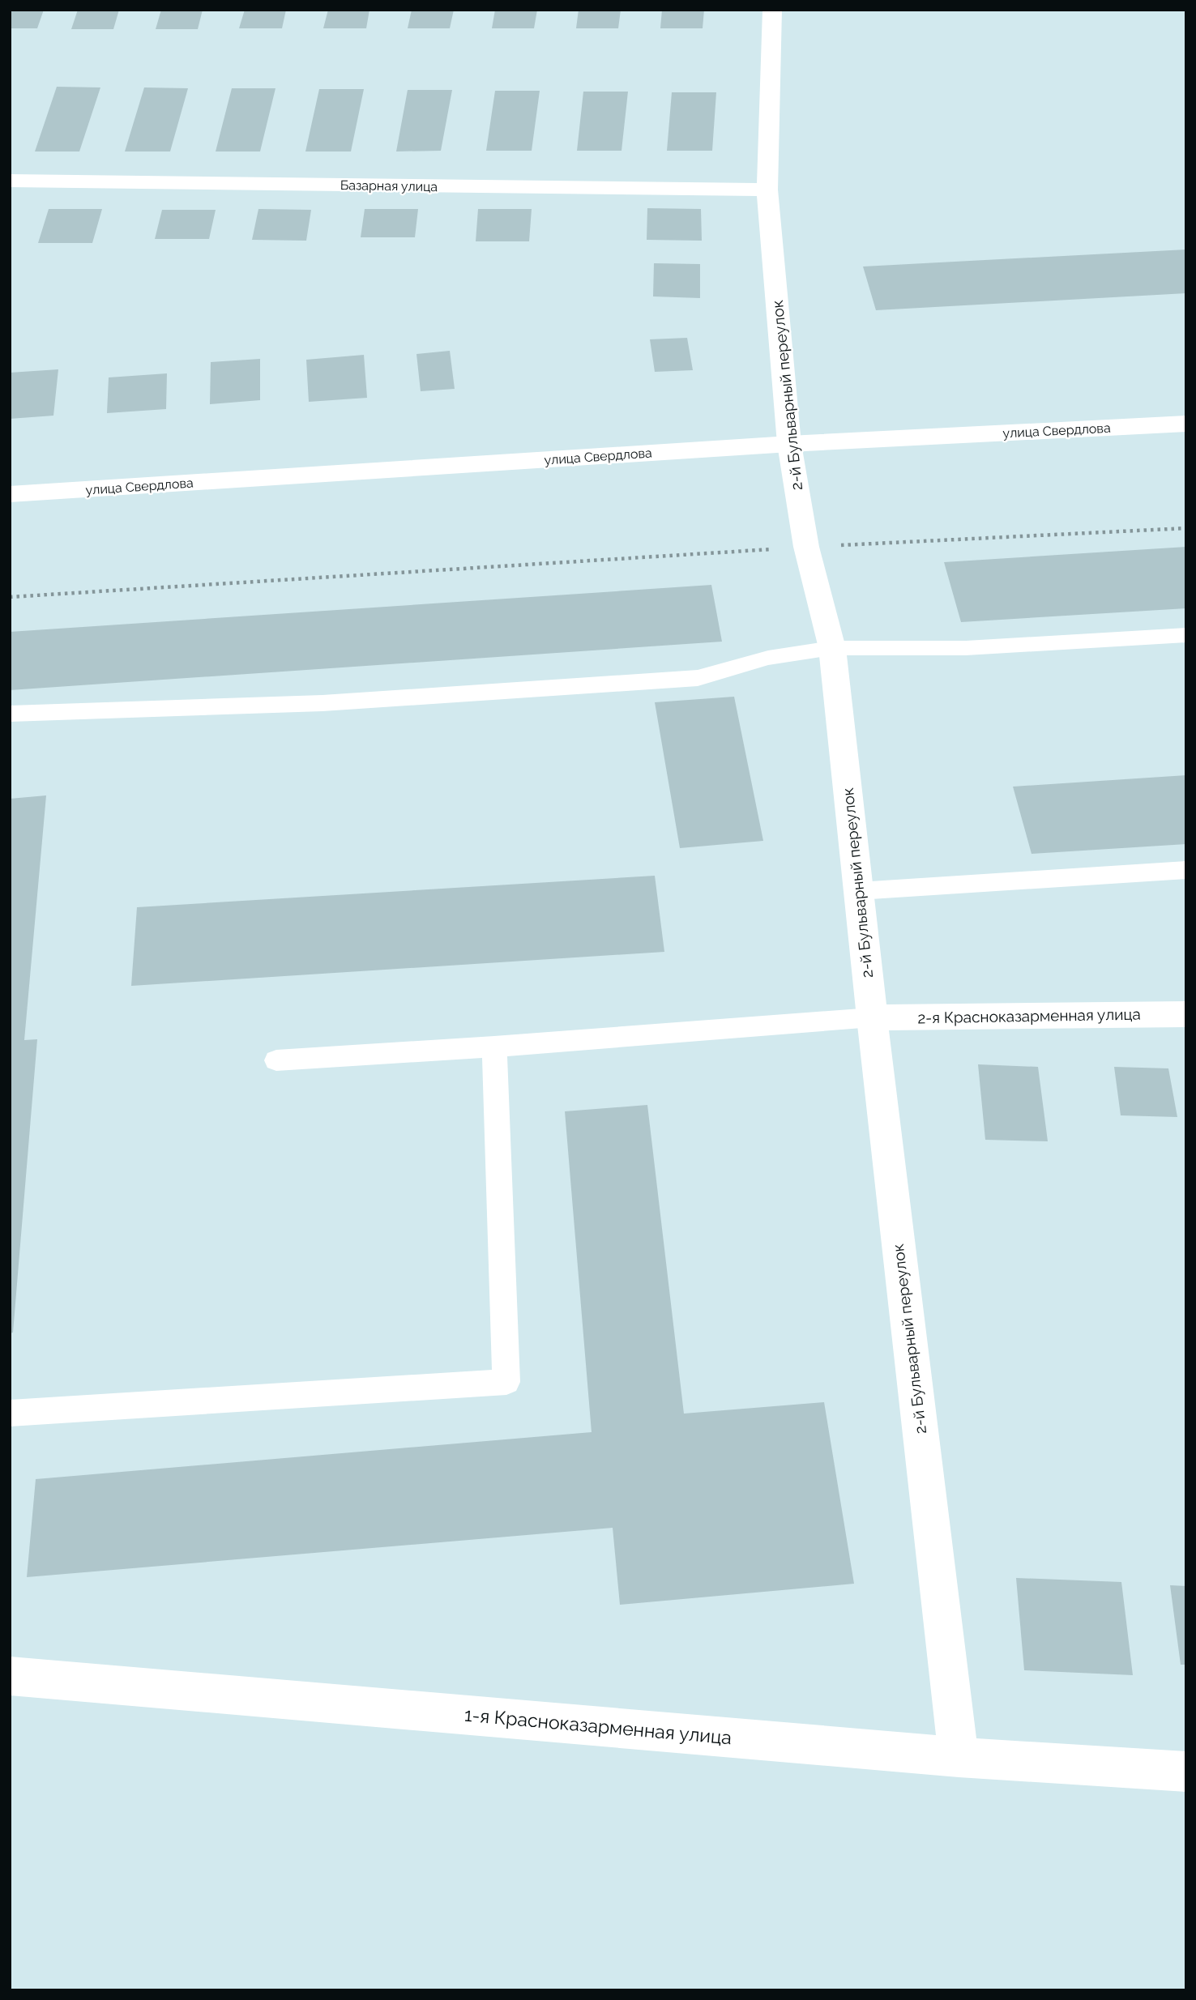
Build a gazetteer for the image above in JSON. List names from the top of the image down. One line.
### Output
{"streets":{"street":["Базарная улица","2-й Бульварный переулок","улица Свердлова","2-я Красноказарменная улица","1-я Красноказарменная улица"]},"crossings":[["Базарная улица","2-й Бульварный переулок"],["2-й Бульварный переулок","улица Свердлова"],["2-й Бульварный переулок","2-я Красноказарменная улица"],["2-й Бульварный переулок","1-я Красноказарменная улица"]]}
